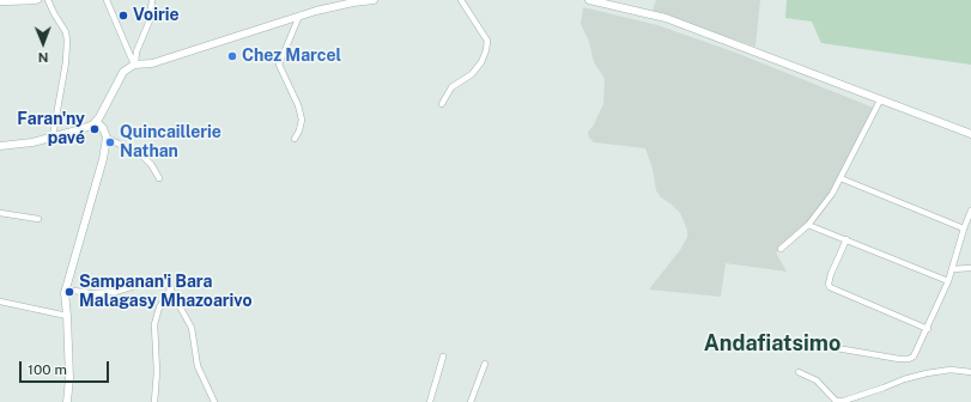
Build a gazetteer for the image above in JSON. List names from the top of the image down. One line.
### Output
{"districts":["Andafiatsimo"],"places":["Voirie","Chez Marcel","Faran'ny pavé","Quincaillerie Nathan","Sampanan'i Bara Malagasy Mhazoarivo"],"scale_bar":"100 m","north":"bottom"}
